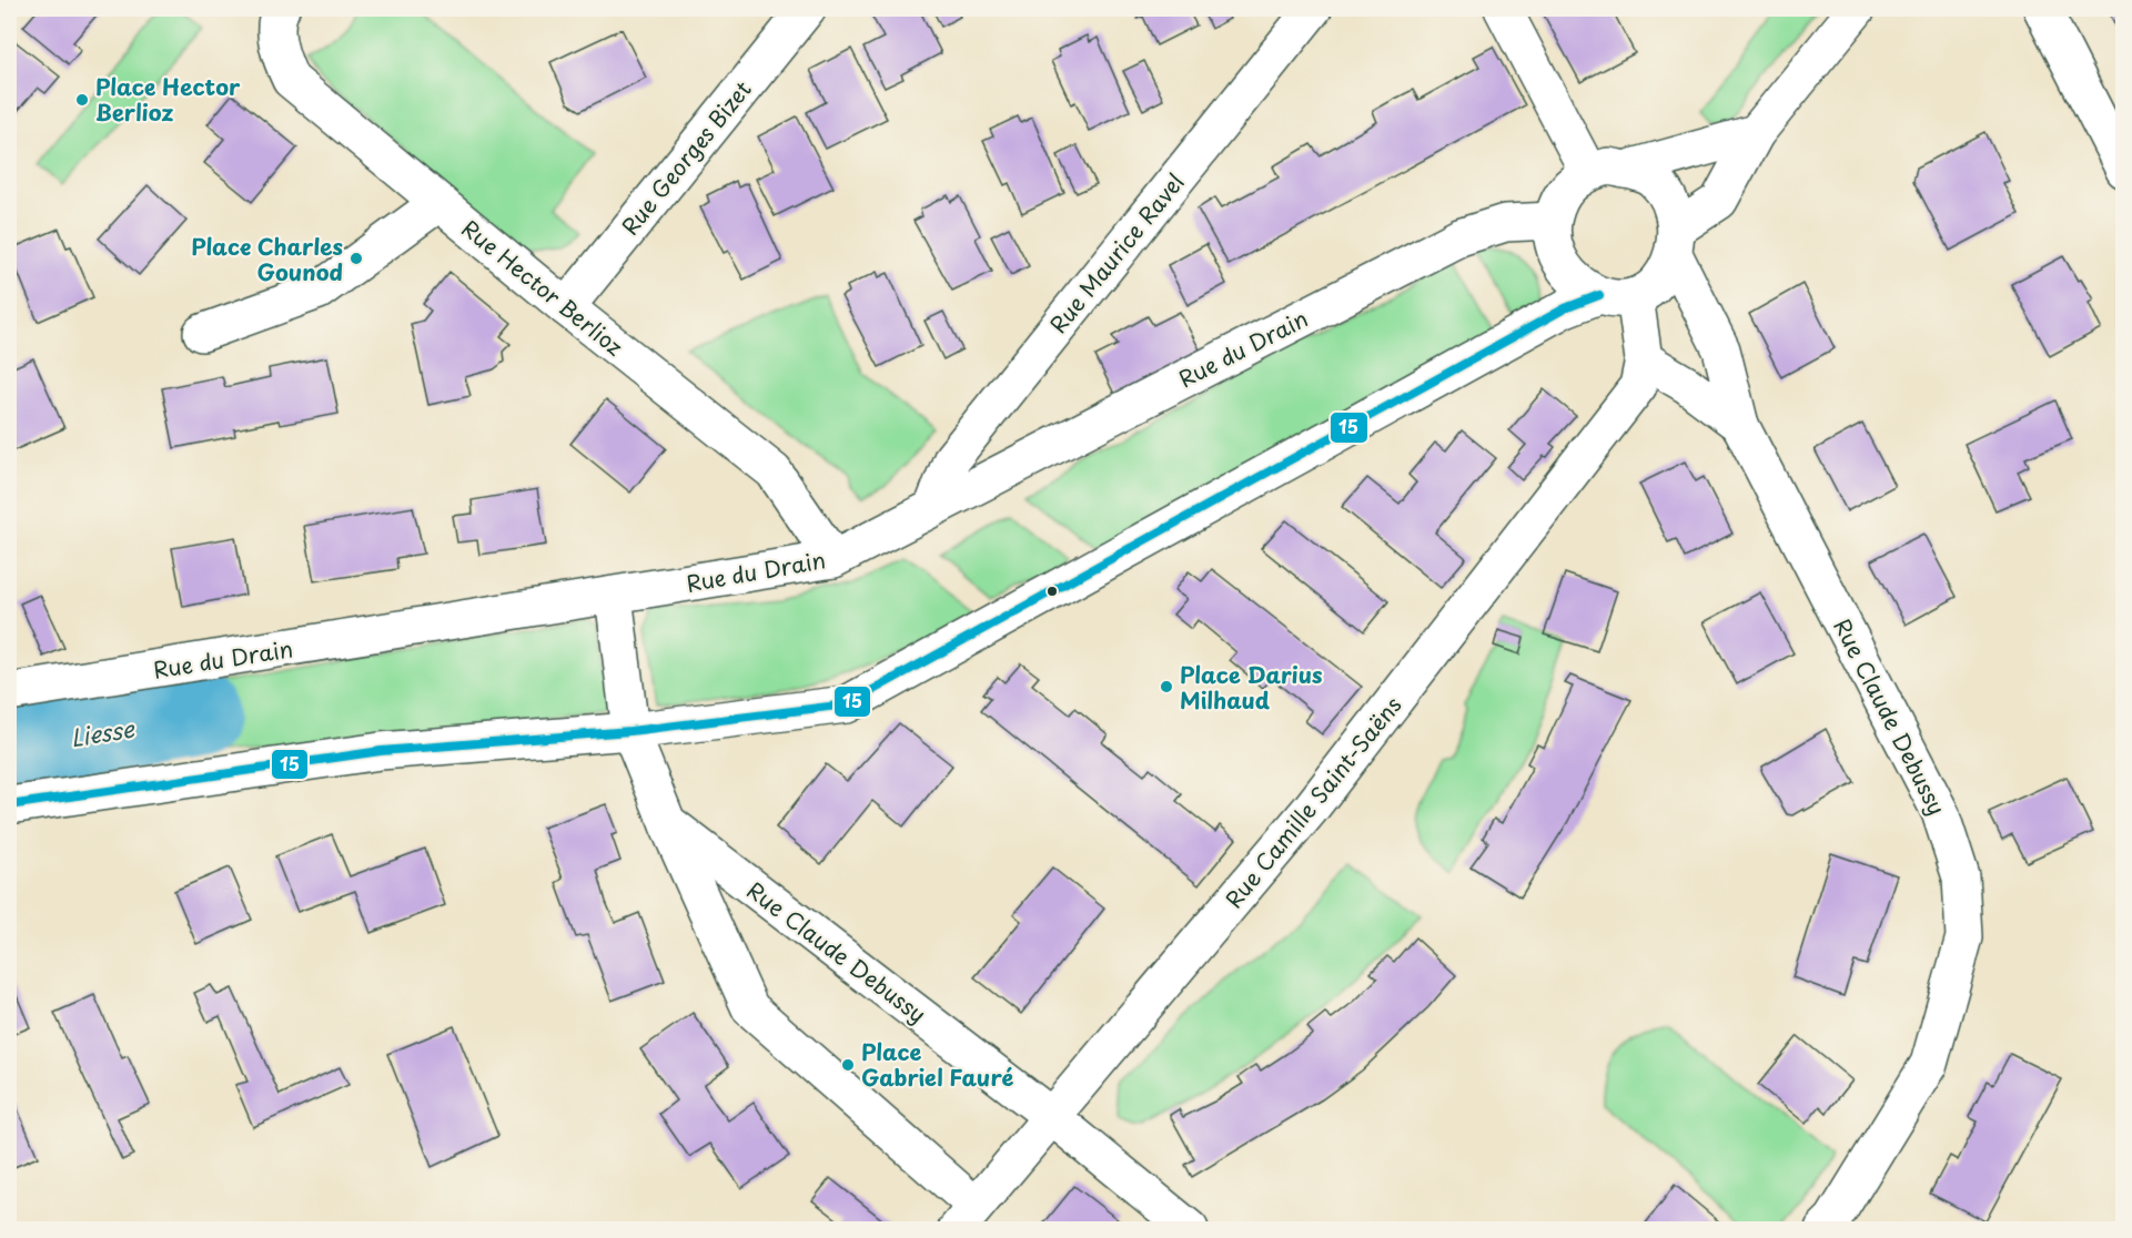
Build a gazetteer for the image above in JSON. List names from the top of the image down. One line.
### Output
{"streets":{"street":["Rue Georges Bizet","Rue Maurice Ravel","Rue Hector Berlioz","Rue du Drain","Rue Claude Debussy","Rue Camille Saint-Saëns"]},"crossings":[["Rue Georges Bizet","Rue Hector Berlioz"],["Rue Maurice Ravel","Rue du Drain"],["Rue Hector Berlioz","Rue du Drain"],["Rue Claude Debussy","Rue Camille Saint-Saëns"]],"water":["Liesse"],"places":["Place Hector Berlioz","Place Charles Gounod","Place Darius Milhaud","Place Gabriel Fauré"],"lines":["transit line 15"]}
